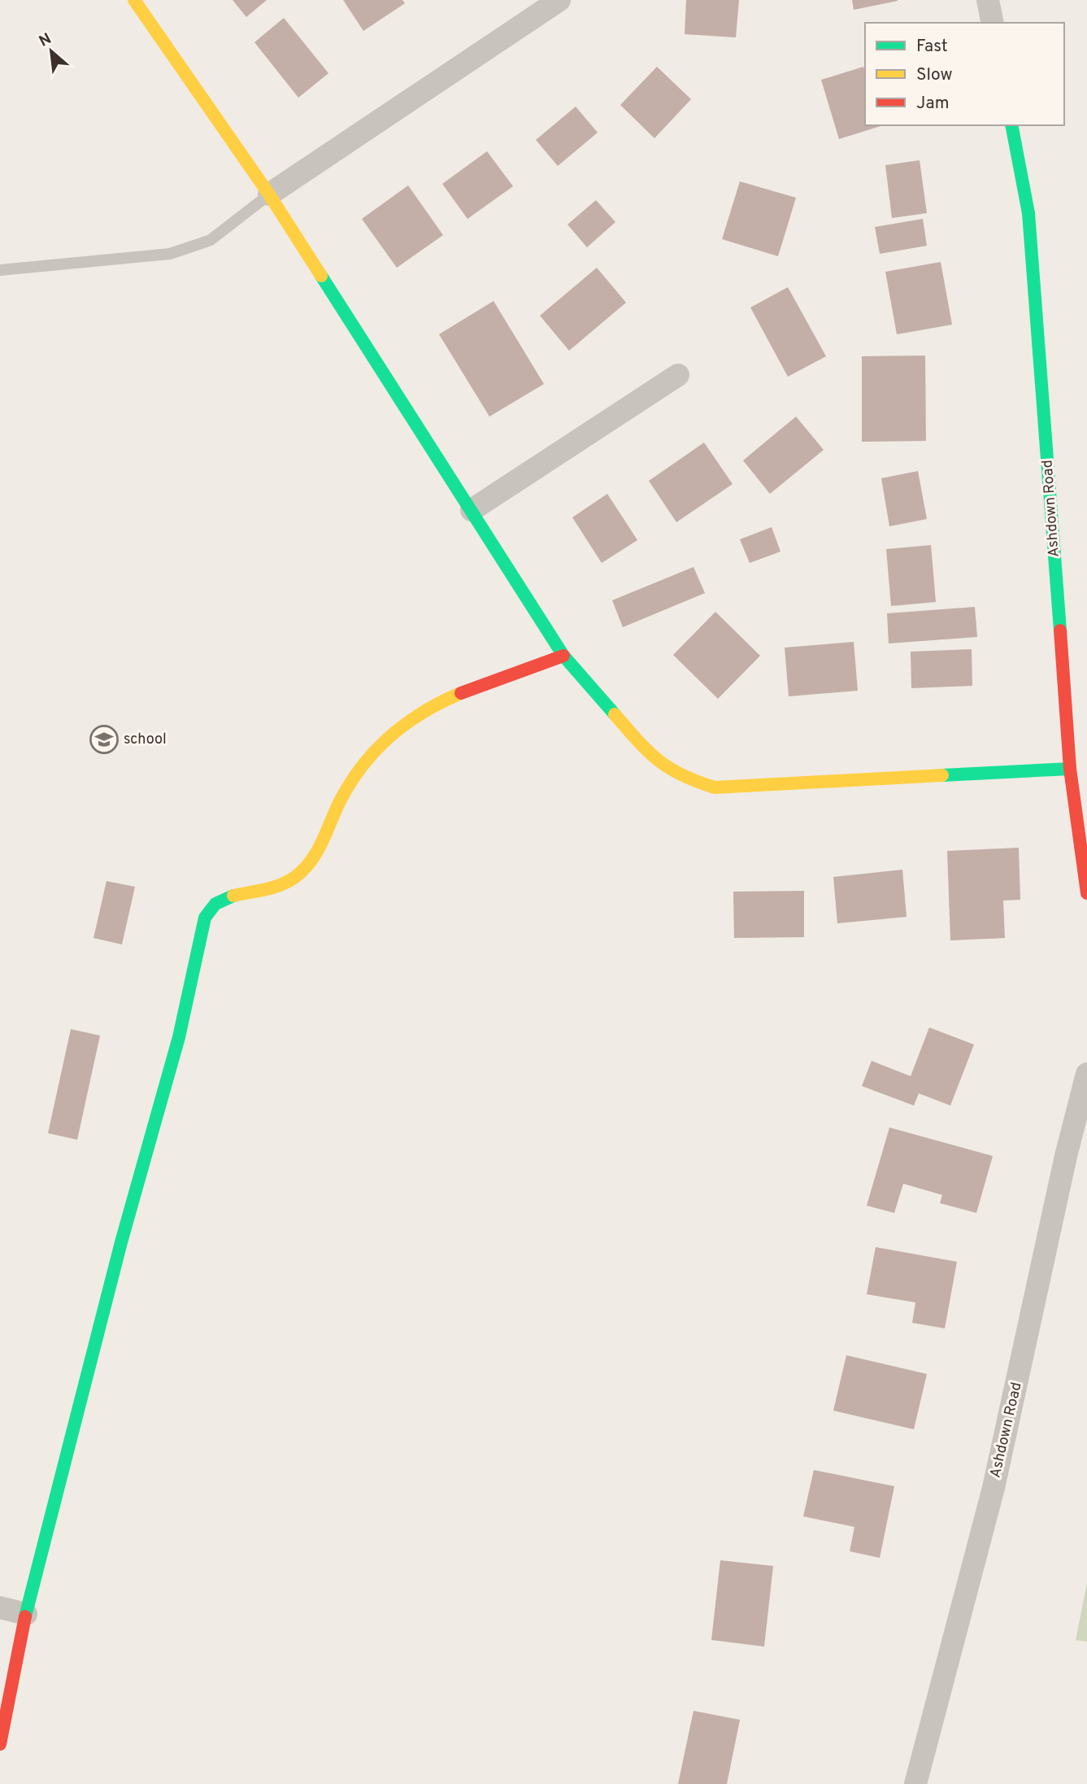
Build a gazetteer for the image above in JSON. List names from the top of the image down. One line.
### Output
{"streets":{"street":["Ashdown Road"]},"places":{"school or university":["school"]},"legend":["Fast","Slow","Jam"],"north":"top left"}
